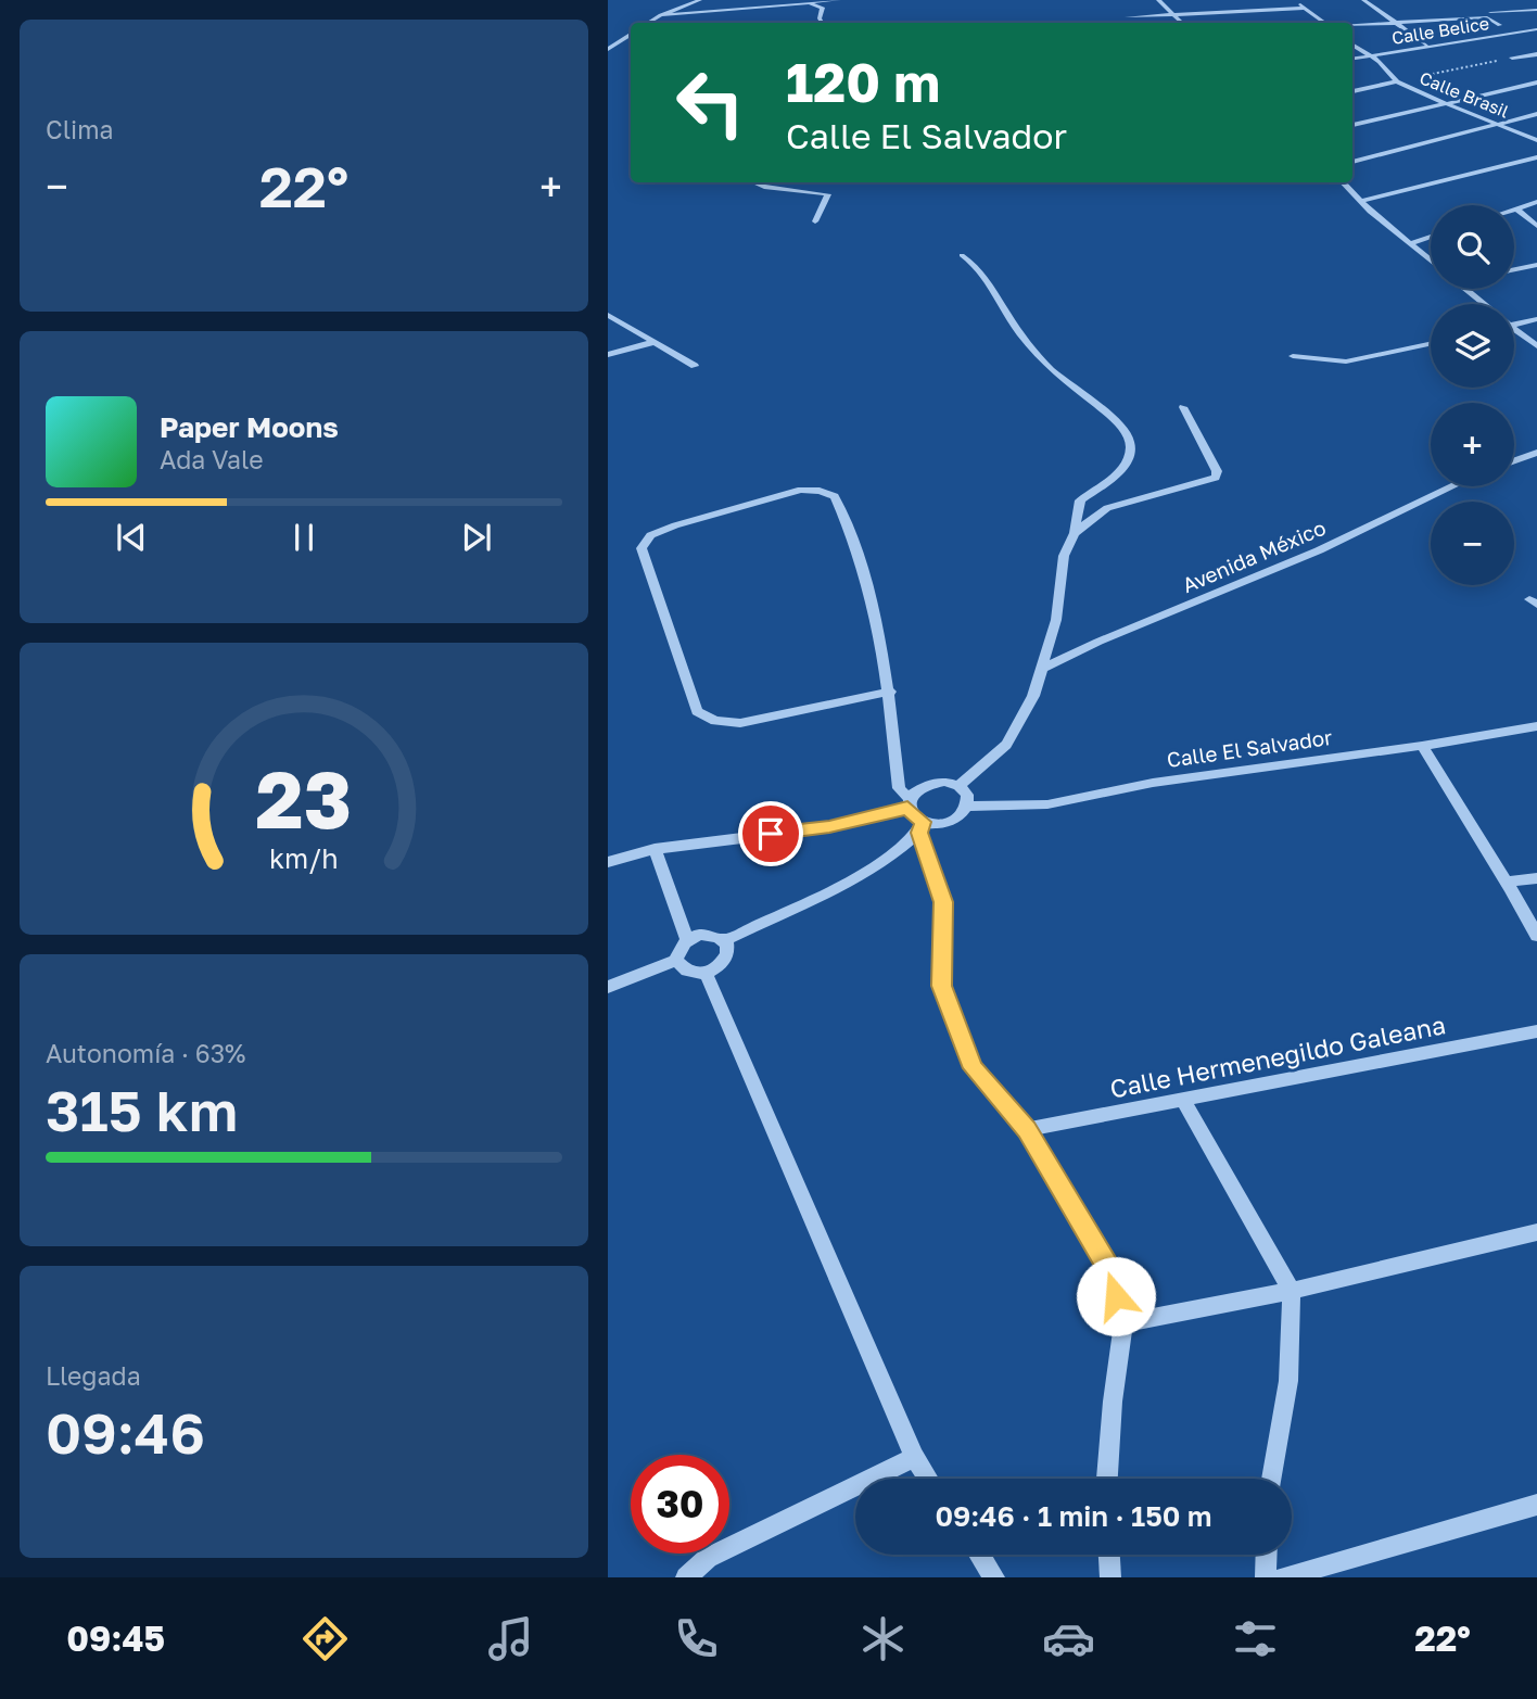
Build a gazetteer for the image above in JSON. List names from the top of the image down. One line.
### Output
{"streets":{"street":["Calle Belice","Calle Brasil","Avenida México","Calle El Salvador","Calle Hermenegildo Galeana"]},"crossings":[["Calle Belice","Calle Brasil"]],"page":{"tile":["Clima",["Autonomía · 63%","315 km"],["Llegada","09:46"]],"turn":["120 m","Calle El Salvador"],"heat":["−","22°","+"],"map_buttons":["+","−"],"song":["Paper Moons","Ada Vale"],"limit":"30","trip":"09:46 · 1 min · 150 m","tabs":["09:45","22°"],"gauge":["23","km/h"]}}
